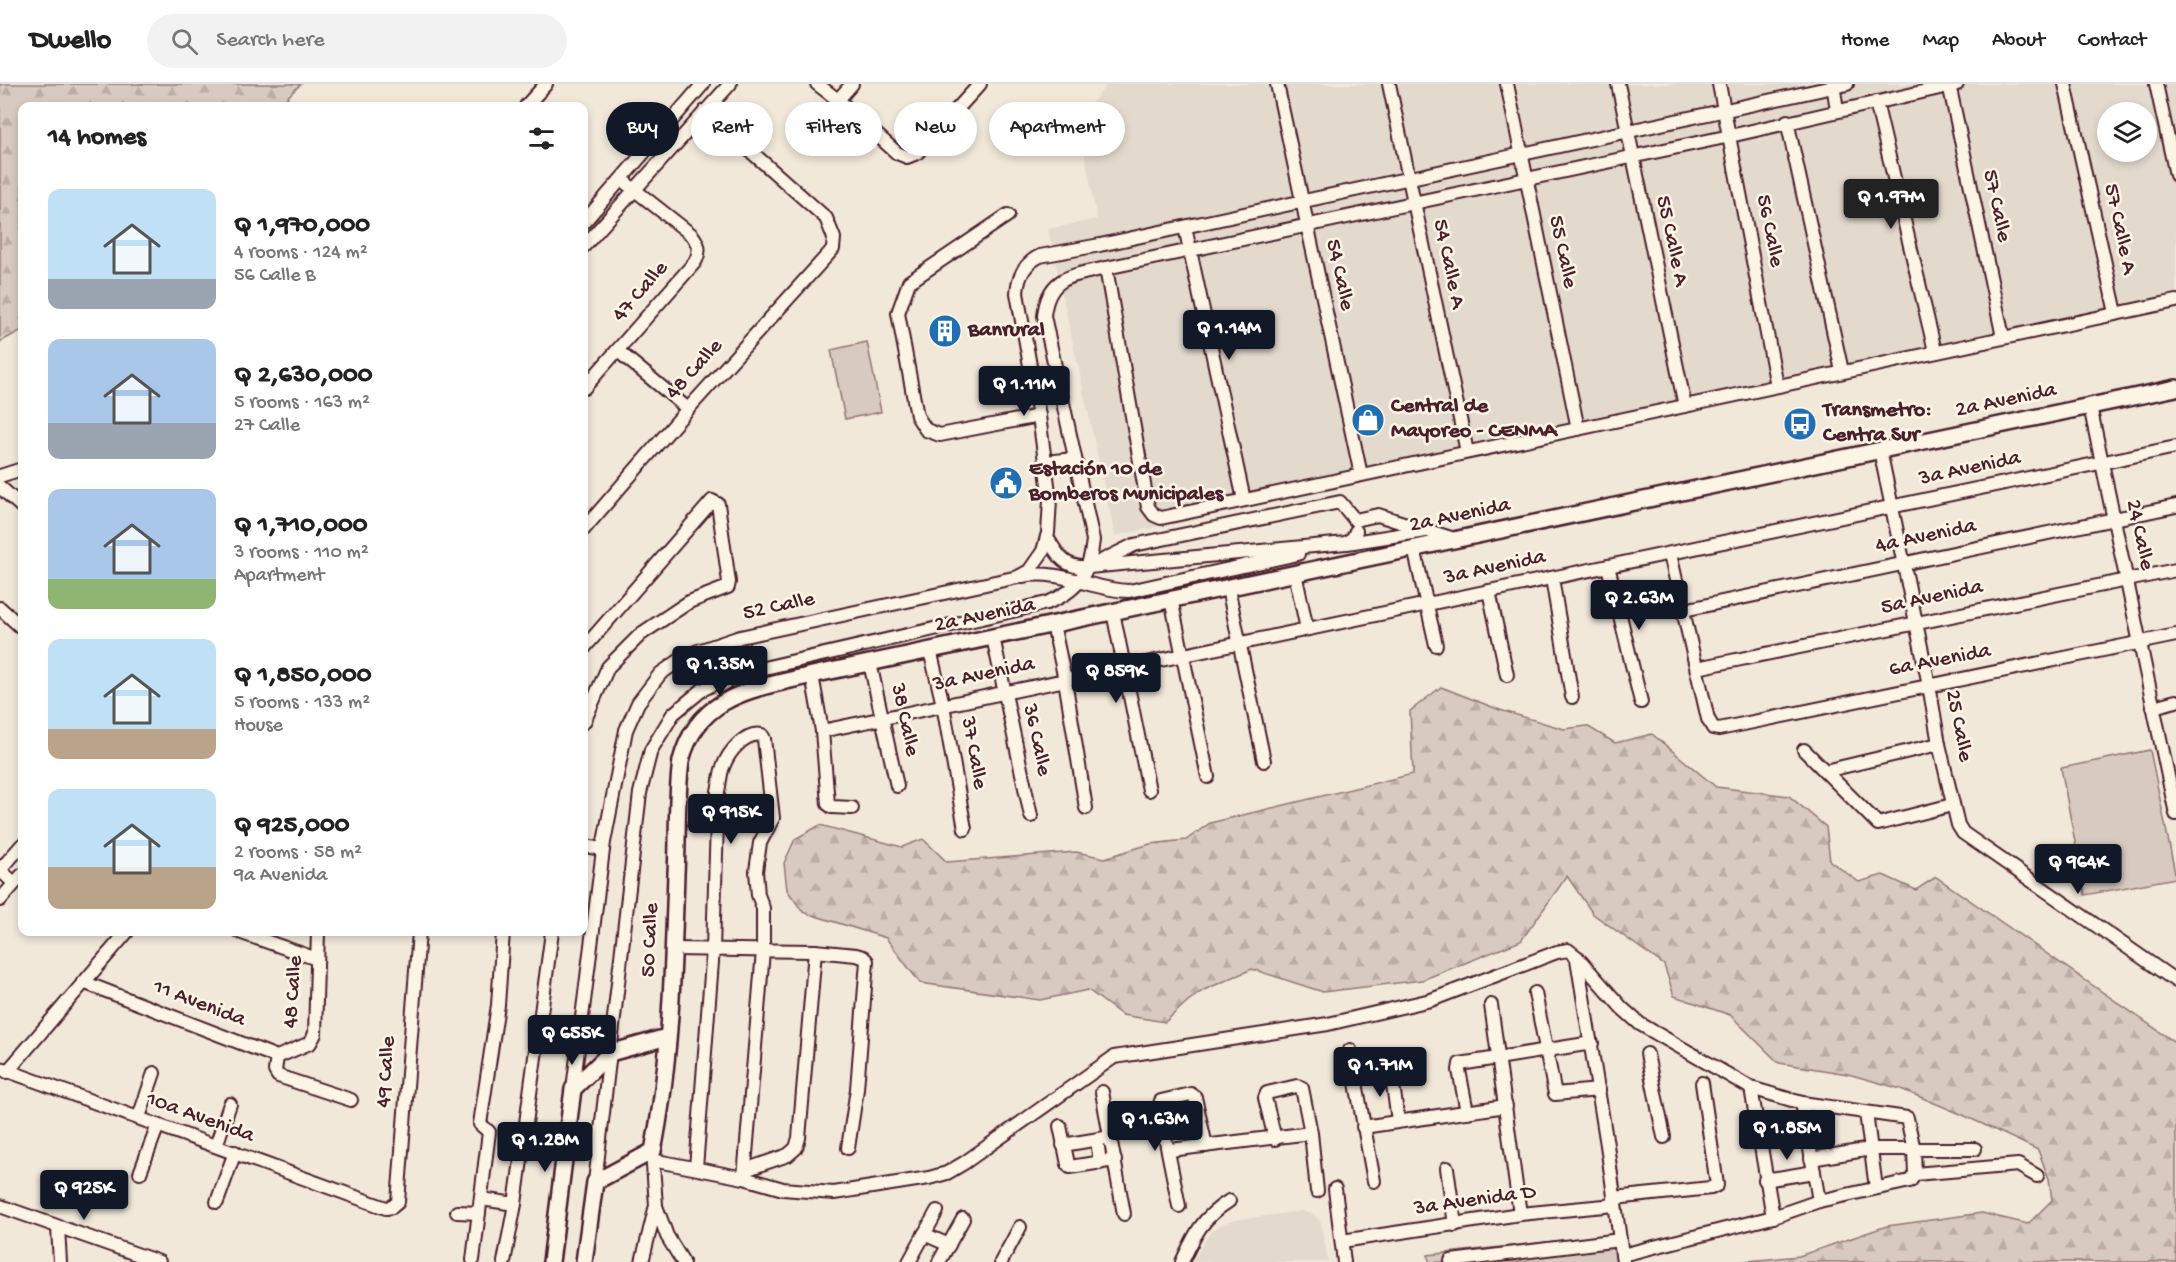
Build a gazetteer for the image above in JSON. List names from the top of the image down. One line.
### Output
{"streets":{"main road":["2a Avenida","50 Calle"],"street":["57 Calle","57 Calle A","56 Calle","55 Calle A","55 Calle","54 Calle A","54 Calle","47 Calle","48 Calle","3a Avenida","24 Calle","4a Avenida","5a Avenida","52 Calle","6a Avenida","38 Calle","25 Calle","36 Calle","37 Calle","11 Avenida","49 Calle","10a Avenida","3a Avenida D"]},"crossings":[["48 Calle","11 Avenida"],["2a Avenida","24 Calle"],["2a Avenida","38 Calle"],["2a Avenida","25 Calle"],["2a Avenida","36 Calle"],["2a Avenida","37 Calle"],["2a Avenida","50 Calle"],["3a Avenida","24 Calle"],["3a Avenida","38 Calle"],["3a Avenida","25 Calle"],["3a Avenida","36 Calle"],["3a Avenida","37 Calle"],["24 Calle","4a Avenida"],["24 Calle","5a Avenida"],["24 Calle","6a Avenida"],["4a Avenida","25 Calle"],["5a Avenida","6a Avenida"],["5a Avenida","25 Calle"],["6a Avenida","25 Calle"],["49 Calle","10a Avenida"]],"places":{"building":["Banrural"],"shop":["Central de Mayoreo - CENMA"],"bus stop":["Transmetro: Centra Sur"],"public building":["Estación 10 de Bomberos Municipales"]},"page":{"header":"Dwello","search":"Search here","nav":["Home","Map","About","Contact"],"chip":["Buy","Rent","Filters","New","Apartment"],"heading":"14 homes","list":[{"name":"Q 1,970,000","note":"4 rooms · 124 m² · 56 Calle B"},{"name":"Q 2,630,000","note":"5 rooms · 163 m² · 27 Calle"},{"name":"Q 1,710,000","note":"3 rooms · 110 m² · Apartment"},{"name":"Q 1,850,000","note":"5 rooms · 133 m² · House"},{"name":"Q 925,000","note":"2 rooms · 58 m² · 9a Avenida"}],"price":["Q 1.97M","Q 1.14M","Q 1.11M","Q 2.63M","Q 1.35M","Q 859K","Q 915K","Q 964K","Q 655K","Q 1.71M","Q 1.63M","Q 1.85M","Q 1.28M","Q 925K"]}}
